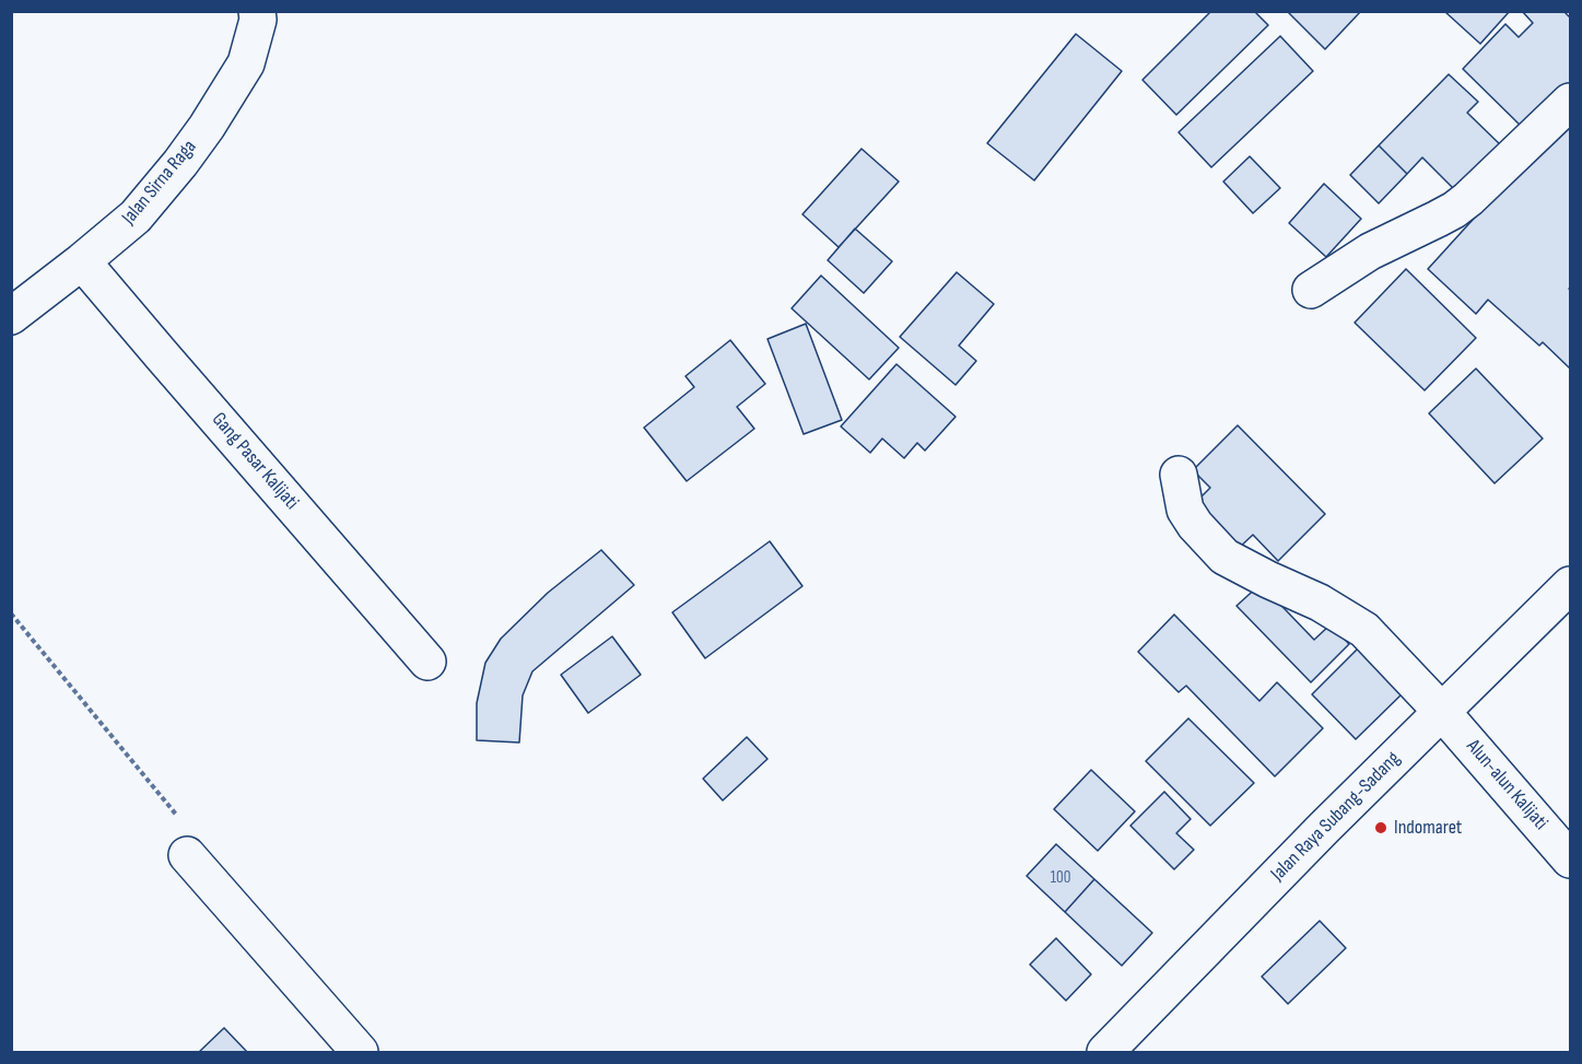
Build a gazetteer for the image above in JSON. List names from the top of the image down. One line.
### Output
{"streets":{"street":["Jalan Sirna Raga","Gang Pasar Kalijati","Alun-alun Kalijati","Jalan Raya Subang-Sadang"]},"crossings":[["Jalan Sirna Raga","Gang Pasar Kalijati"],["Alun-alun Kalijati","Jalan Raya Subang-Sadang"]],"places":["Indomaret"],"house_numbers":["100"]}
